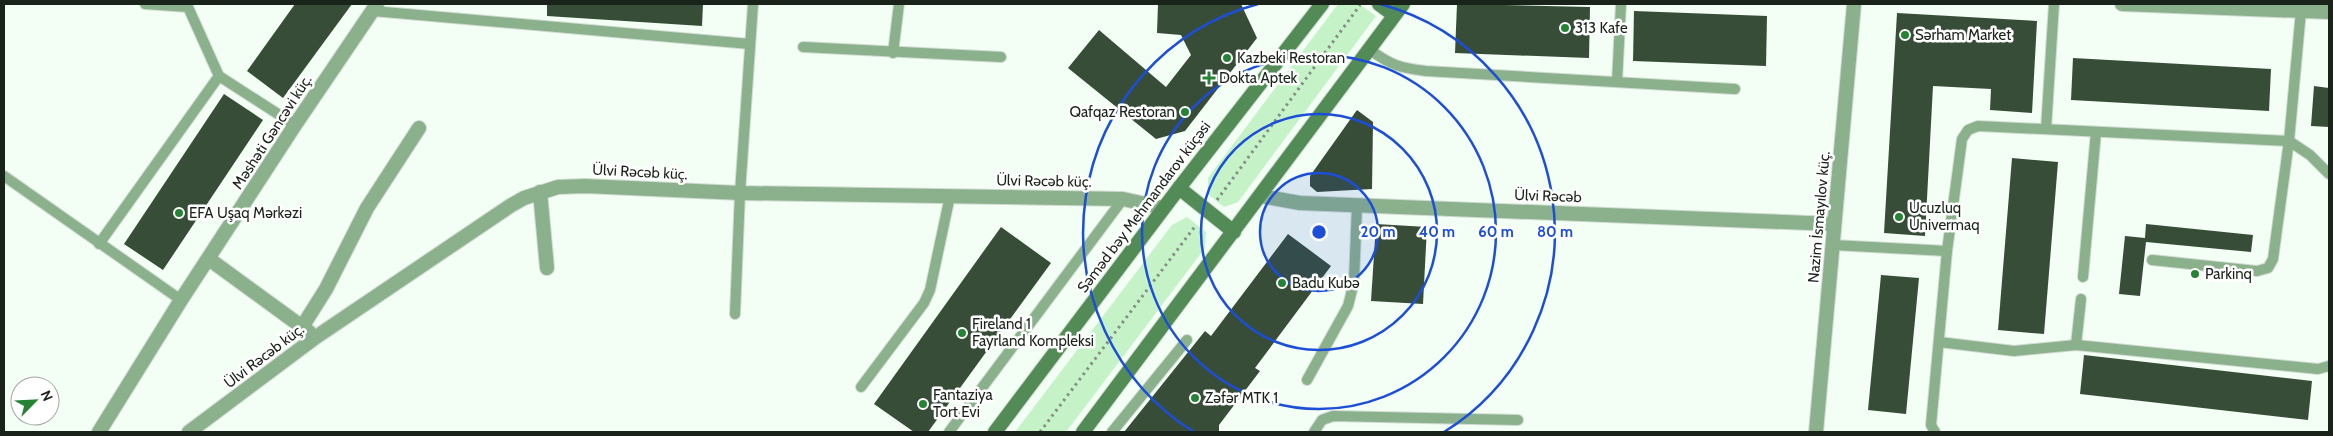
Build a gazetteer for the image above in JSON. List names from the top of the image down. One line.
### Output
{"streets":{"main road":["Səməd bəy Mehmandarov küçəsi"],"street":["Məshəti Gəncəvi küç.","Ülvi Rəcəb küç.","Ülvi Rəcəb","Nazim İsmayılov küç."]},"crossings":[["Ülvi Rəcəb küç.","Səməd bəy Mehmandarov küçəsi"],["Ülvi Rəcəb","Nazim İsmayılov küç."]],"places":{"other":["313 Kafe","Sərham Market","Kazbeki Restoran","Qafqaz Restoran","EFA Uşaq Mərkəzi","Ucuzluq Univermaq","Parkinq","Badu Kubə","Fireland 1 Fayrland Kompleksi","Zəfər MTK 1","Fantaziya Tort Evi"],"health":["Dokta Aptek"]},"north":"top right","rings":["20 m","40 m","60 m","80 m"]}
